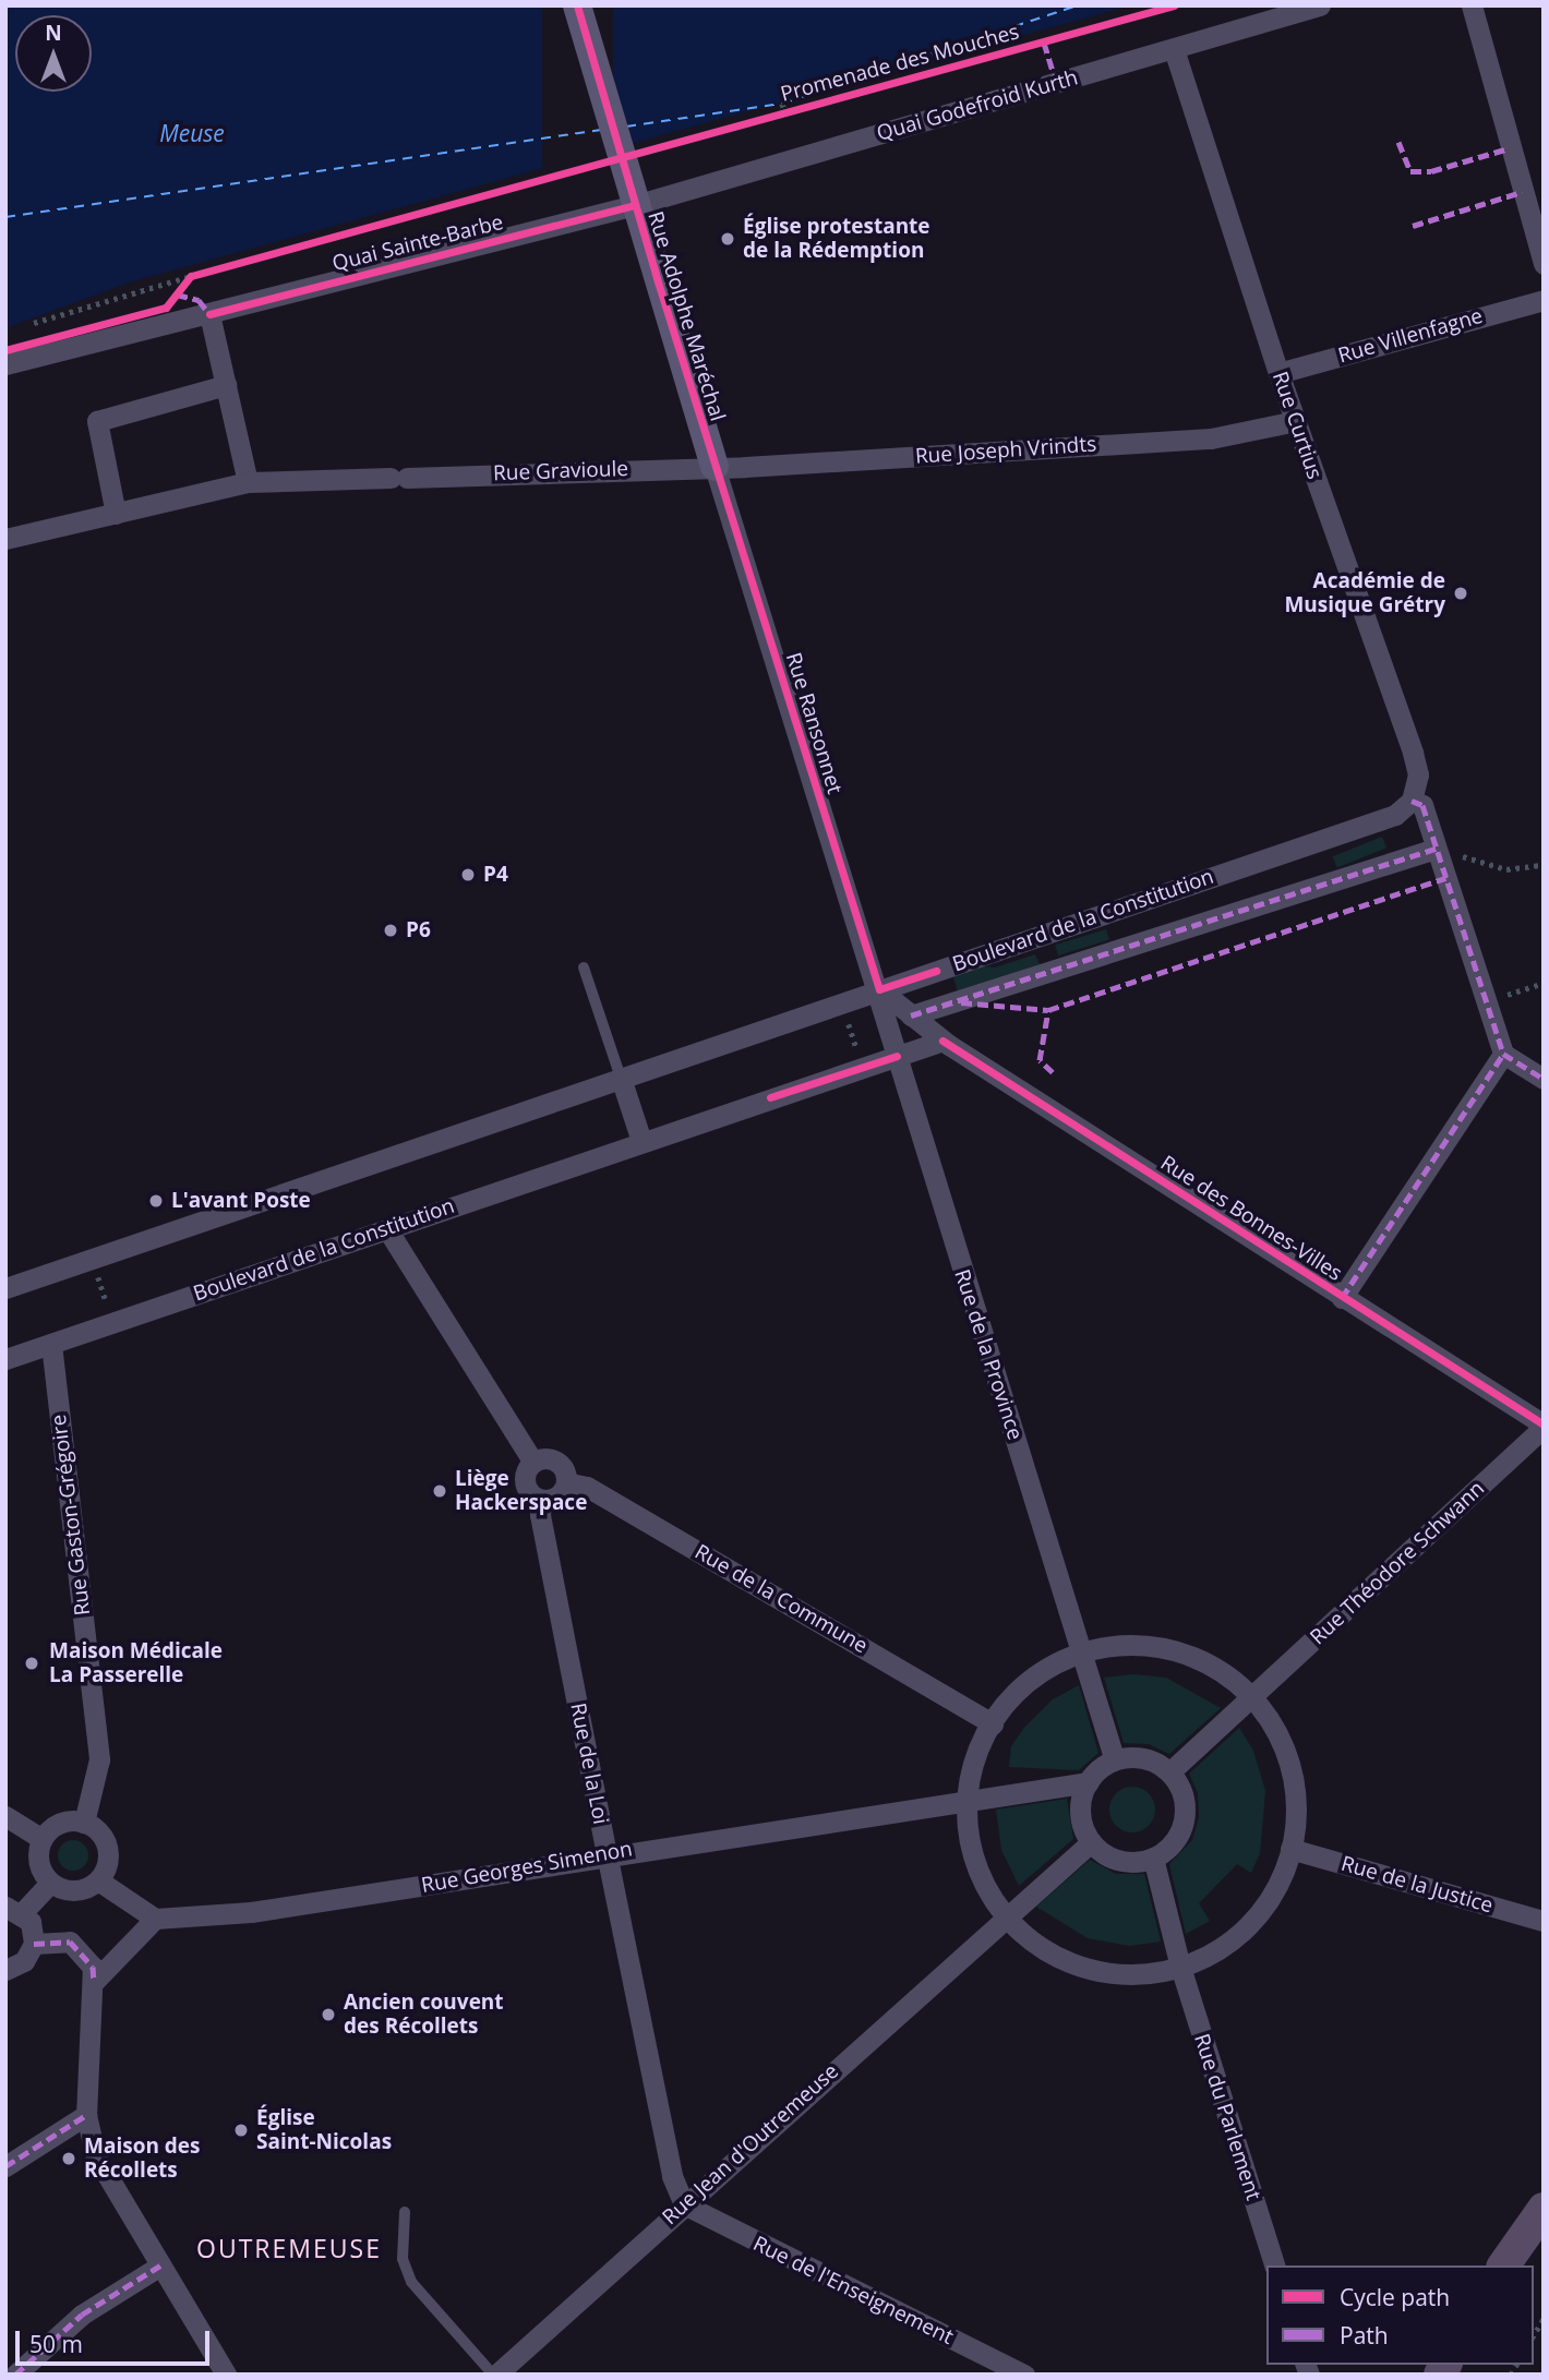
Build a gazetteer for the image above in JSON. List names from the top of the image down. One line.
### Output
{"streets":{"street":["Quai Godefroid Kurth","Quai Sainte-Barbe","Rue Adolphe Maréchal","Rue Villenfagne","Rue Curtius","Rue Joseph Vrindts","Rue Gravioule","Rue Ransonnet","Boulevard de la Constitution","Rue des Bonnes-Villes","Rue de la Province","Rue Gaston-Grégoire","Rue Théodore Schwann","Rue de la Commune","Rue de la Loi","Rue Georges Simenon","Rue de la Justice","Rue du Parlement","Rue Jean d'Outremeuse","Rue de l'Enseignement"],"cycle path":["Promenade des Mouches"]},"crossings":[["Quai Godefroid Kurth","Quai Sainte-Barbe"],["Quai Godefroid Kurth","Rue Adolphe Maréchal"],["Quai Godefroid Kurth","Rue Curtius"],["Quai Sainte-Barbe","Rue Adolphe Maréchal"],["Rue Adolphe Maréchal","Rue Joseph Vrindts"],["Rue Adolphe Maréchal","Rue Gravioule"],["Rue Adolphe Maréchal","Rue Ransonnet"],["Rue Villenfagne","Rue Curtius"],["Rue Curtius","Rue Joseph Vrindts"],["Rue Curtius","Boulevard de la Constitution"],["Rue Joseph Vrindts","Rue Gravioule"],["Rue Joseph Vrindts","Rue Ransonnet"],["Rue Gravioule","Rue Ransonnet"],["Rue Ransonnet","Boulevard de la Constitution"],["Rue Ransonnet","Rue des Bonnes-Villes"],["Rue Ransonnet","Rue de la Province"],["Boulevard de la Constitution","Rue des Bonnes-Villes"],["Boulevard de la Constitution","Rue de la Province"],["Boulevard de la Constitution","Rue Gaston-Grégoire"],["Rue des Bonnes-Villes","Rue Théodore Schwann"],["Rue de la Province","Rue Théodore Schwann"],["Rue de la Province","Rue Georges Simenon"],["Rue de la Province","Rue du Parlement"],["Rue de la Province","Rue Jean d'Outremeuse"],["Rue Théodore Schwann","Rue Georges Simenon"],["Rue Théodore Schwann","Rue du Parlement"],["Rue Théodore Schwann","Rue Jean d'Outremeuse"],["Rue de la Commune","Rue de la Loi"],["Rue de la Loi","Rue Georges Simenon"],["Rue de la Loi","Rue Jean d'Outremeuse"],["Rue de la Loi","Rue de l'Enseignement"],["Rue Georges Simenon","Rue du Parlement"],["Rue Georges Simenon","Rue Jean d'Outremeuse"],["Rue du Parlement","Rue Jean d'Outremeuse"],["Rue Jean d'Outremeuse","Rue de l'Enseignement"]],"districts":["OUTREMEUSE"],"water":["Meuse"],"places":["Église protestante de la Rédemption","Académie de Musique Grétry","P4","P6","L'avant Poste","Liège Hackerspace","Maison Médicale La Passerelle","Ancien couvent des Récollets","Église Saint-Nicolas","Maison des Récollets"],"legend":["Cycle path","Path"],"scale_bar":"50 m","north":"top"}
